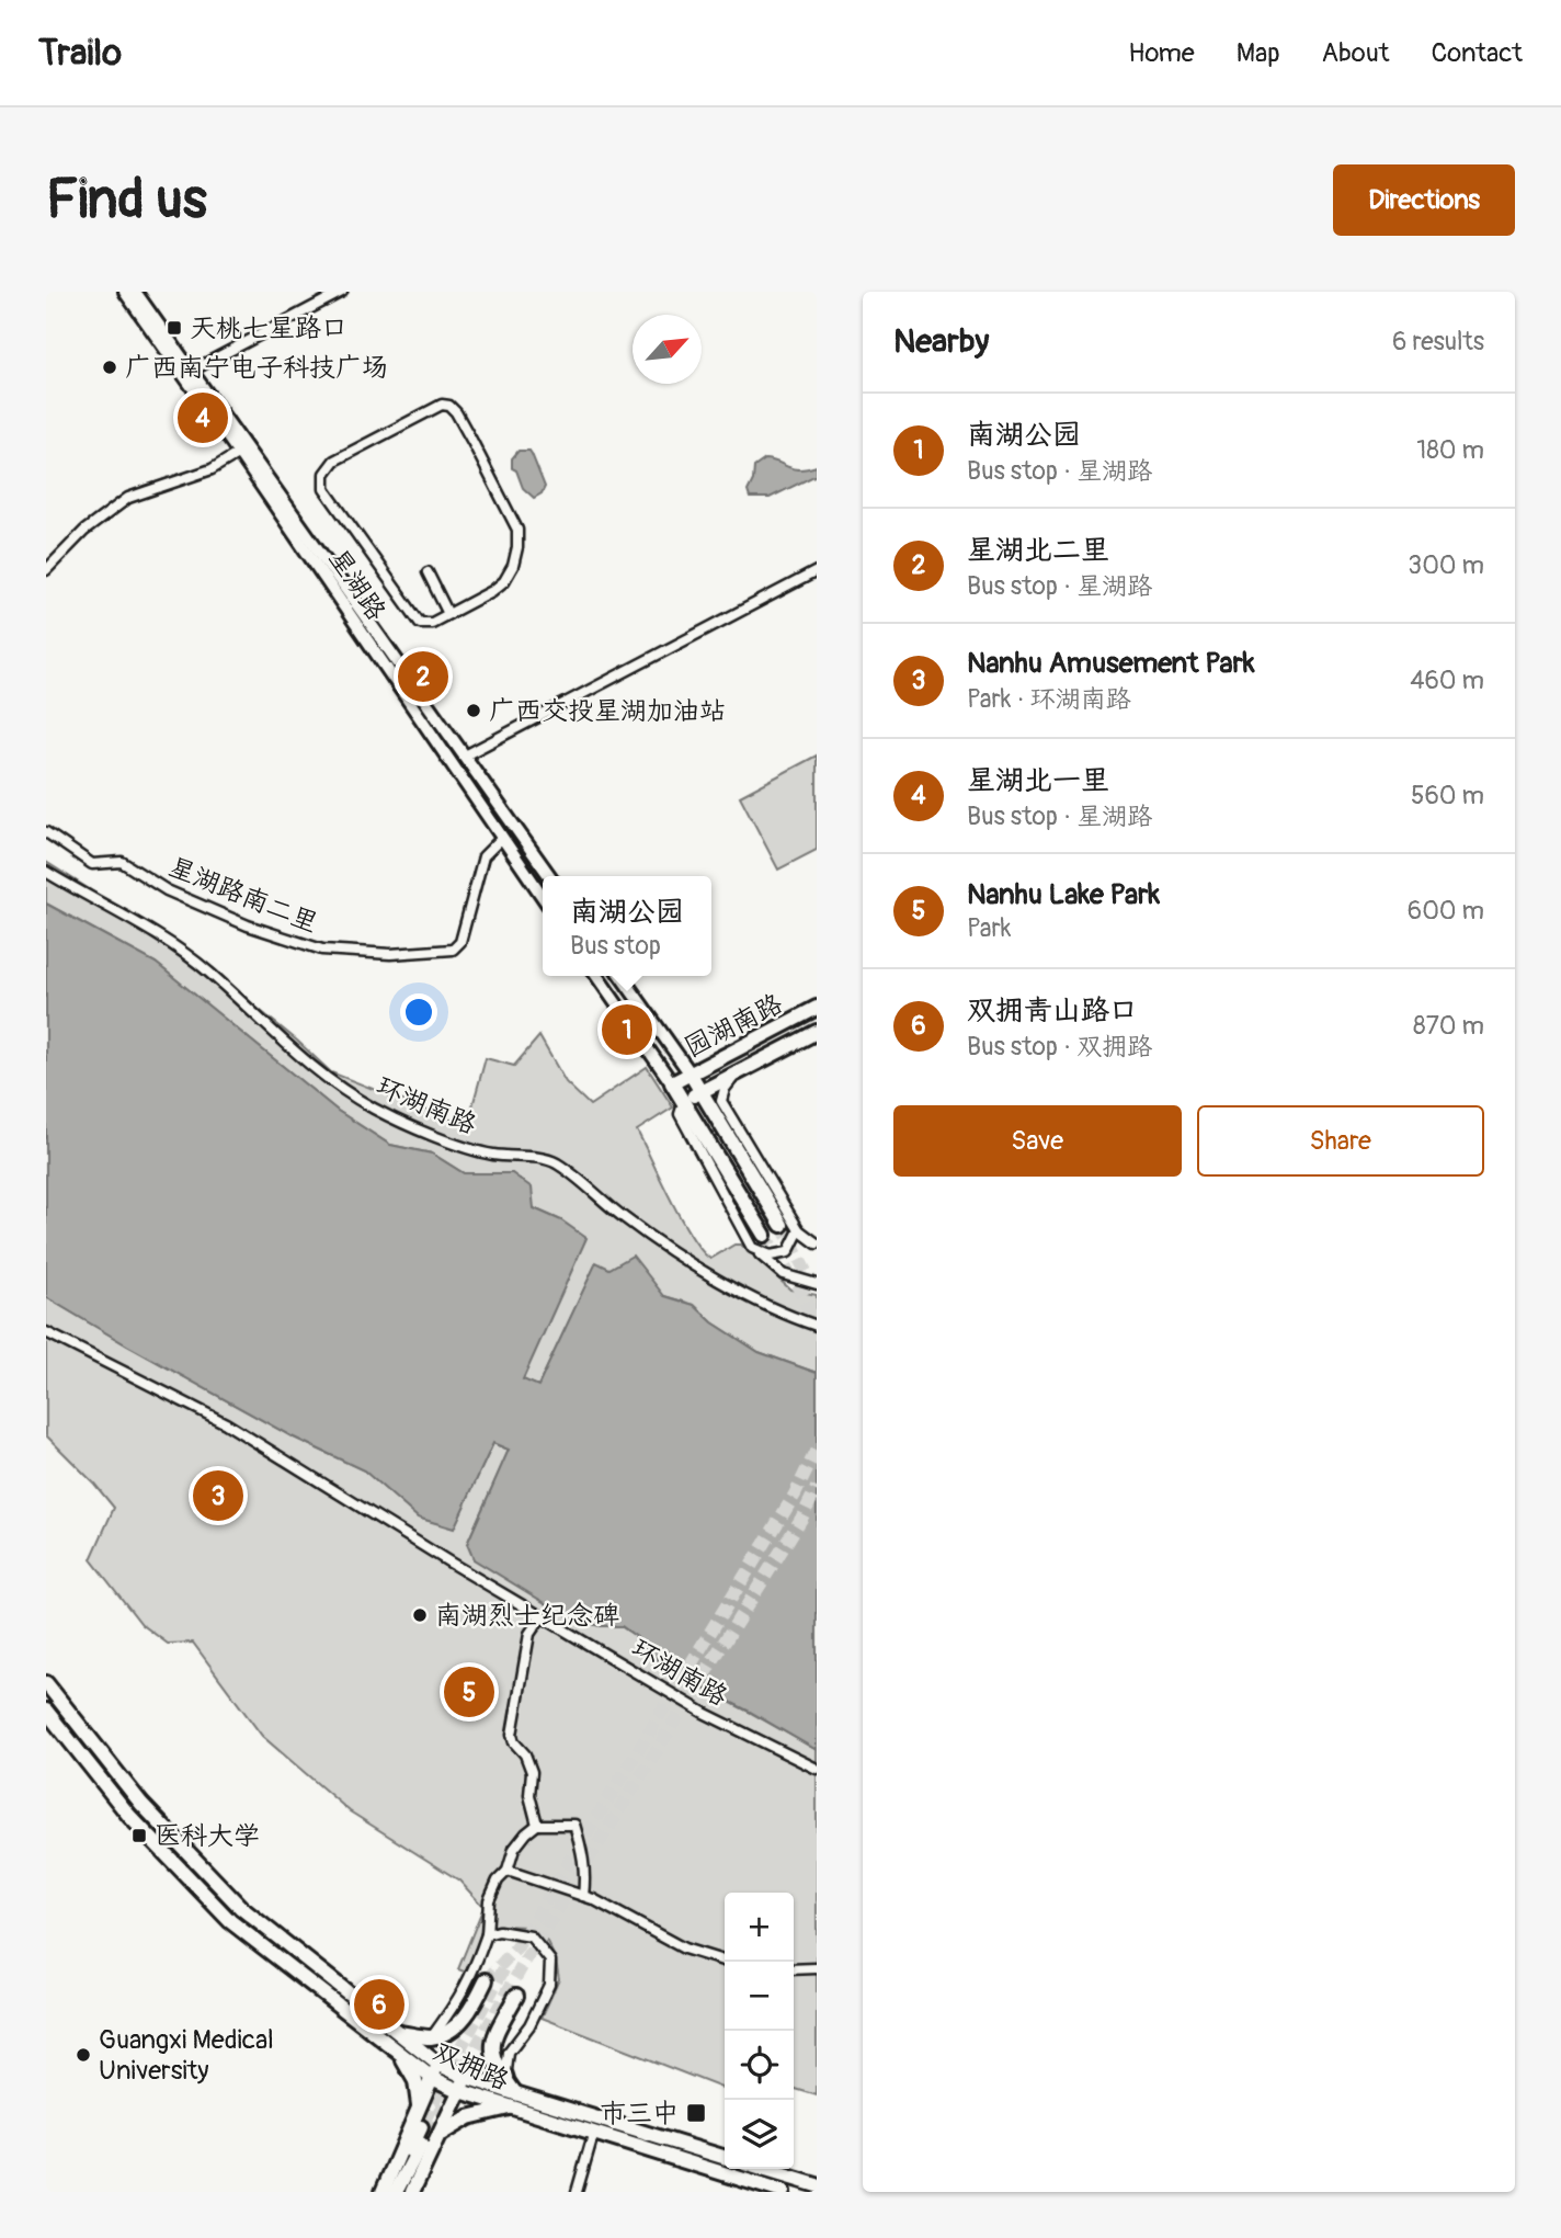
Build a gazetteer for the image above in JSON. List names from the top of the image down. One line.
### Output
{"streets":{"main road":["星湖路","园湖南路","双拥路"],"street":["星湖路南二里","环湖南路"]},"crossings":[["星湖路","星湖路南二里"]],"places":{"transit":["天桃七星路口","医科大学","市三中"],"other":["广西南宁电子科技广场","广西交投星湖加油站","南湖烈士纪念碑","Guangxi Medical University"]},"north":"top right","page":{"header":"Trailo","nav":["Home","Map","About","Contact"],"buttons":["Directions",["Save","Share"]],"title":"Find us","heading":["Nearby","6 results"],"pins":["4","2","1","3","5","6"],"list":[{"mark":"1","name":"南湖公园","note":"Bus stop · 星湖路","value":"180 m"},{"mark":"2","name":"星湖北二里","note":"Bus stop · 星湖路","value":"300 m"},{"mark":"3","name":"Nanhu Amusement Park","note":"Park · 环湖南路","value":"460 m"},{"mark":"4","name":"星湖北一里","note":"Bus stop · 星湖路","value":"560 m"},{"mark":"5","name":"Nanhu Lake Park","note":"Park","value":"600 m"},{"mark":"6","name":"双拥青山路口","note":"Bus stop · 双拥路","value":"870 m"}],"popup":["南湖公园","Bus stop"],"map_buttons":["+","−"]}}
